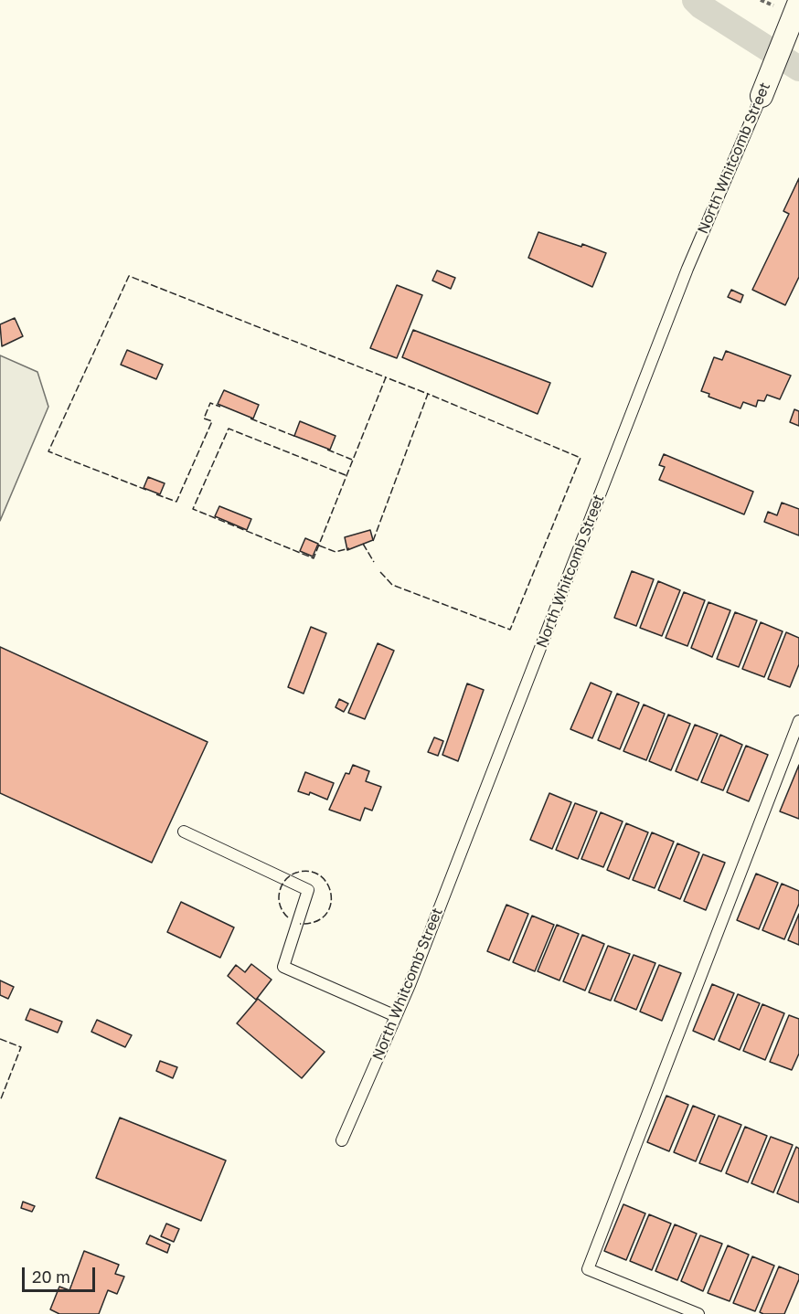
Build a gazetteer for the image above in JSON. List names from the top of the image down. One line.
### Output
{"streets":{"street":["North Whitcomb Street"]},"scale_bar":"20 m"}
